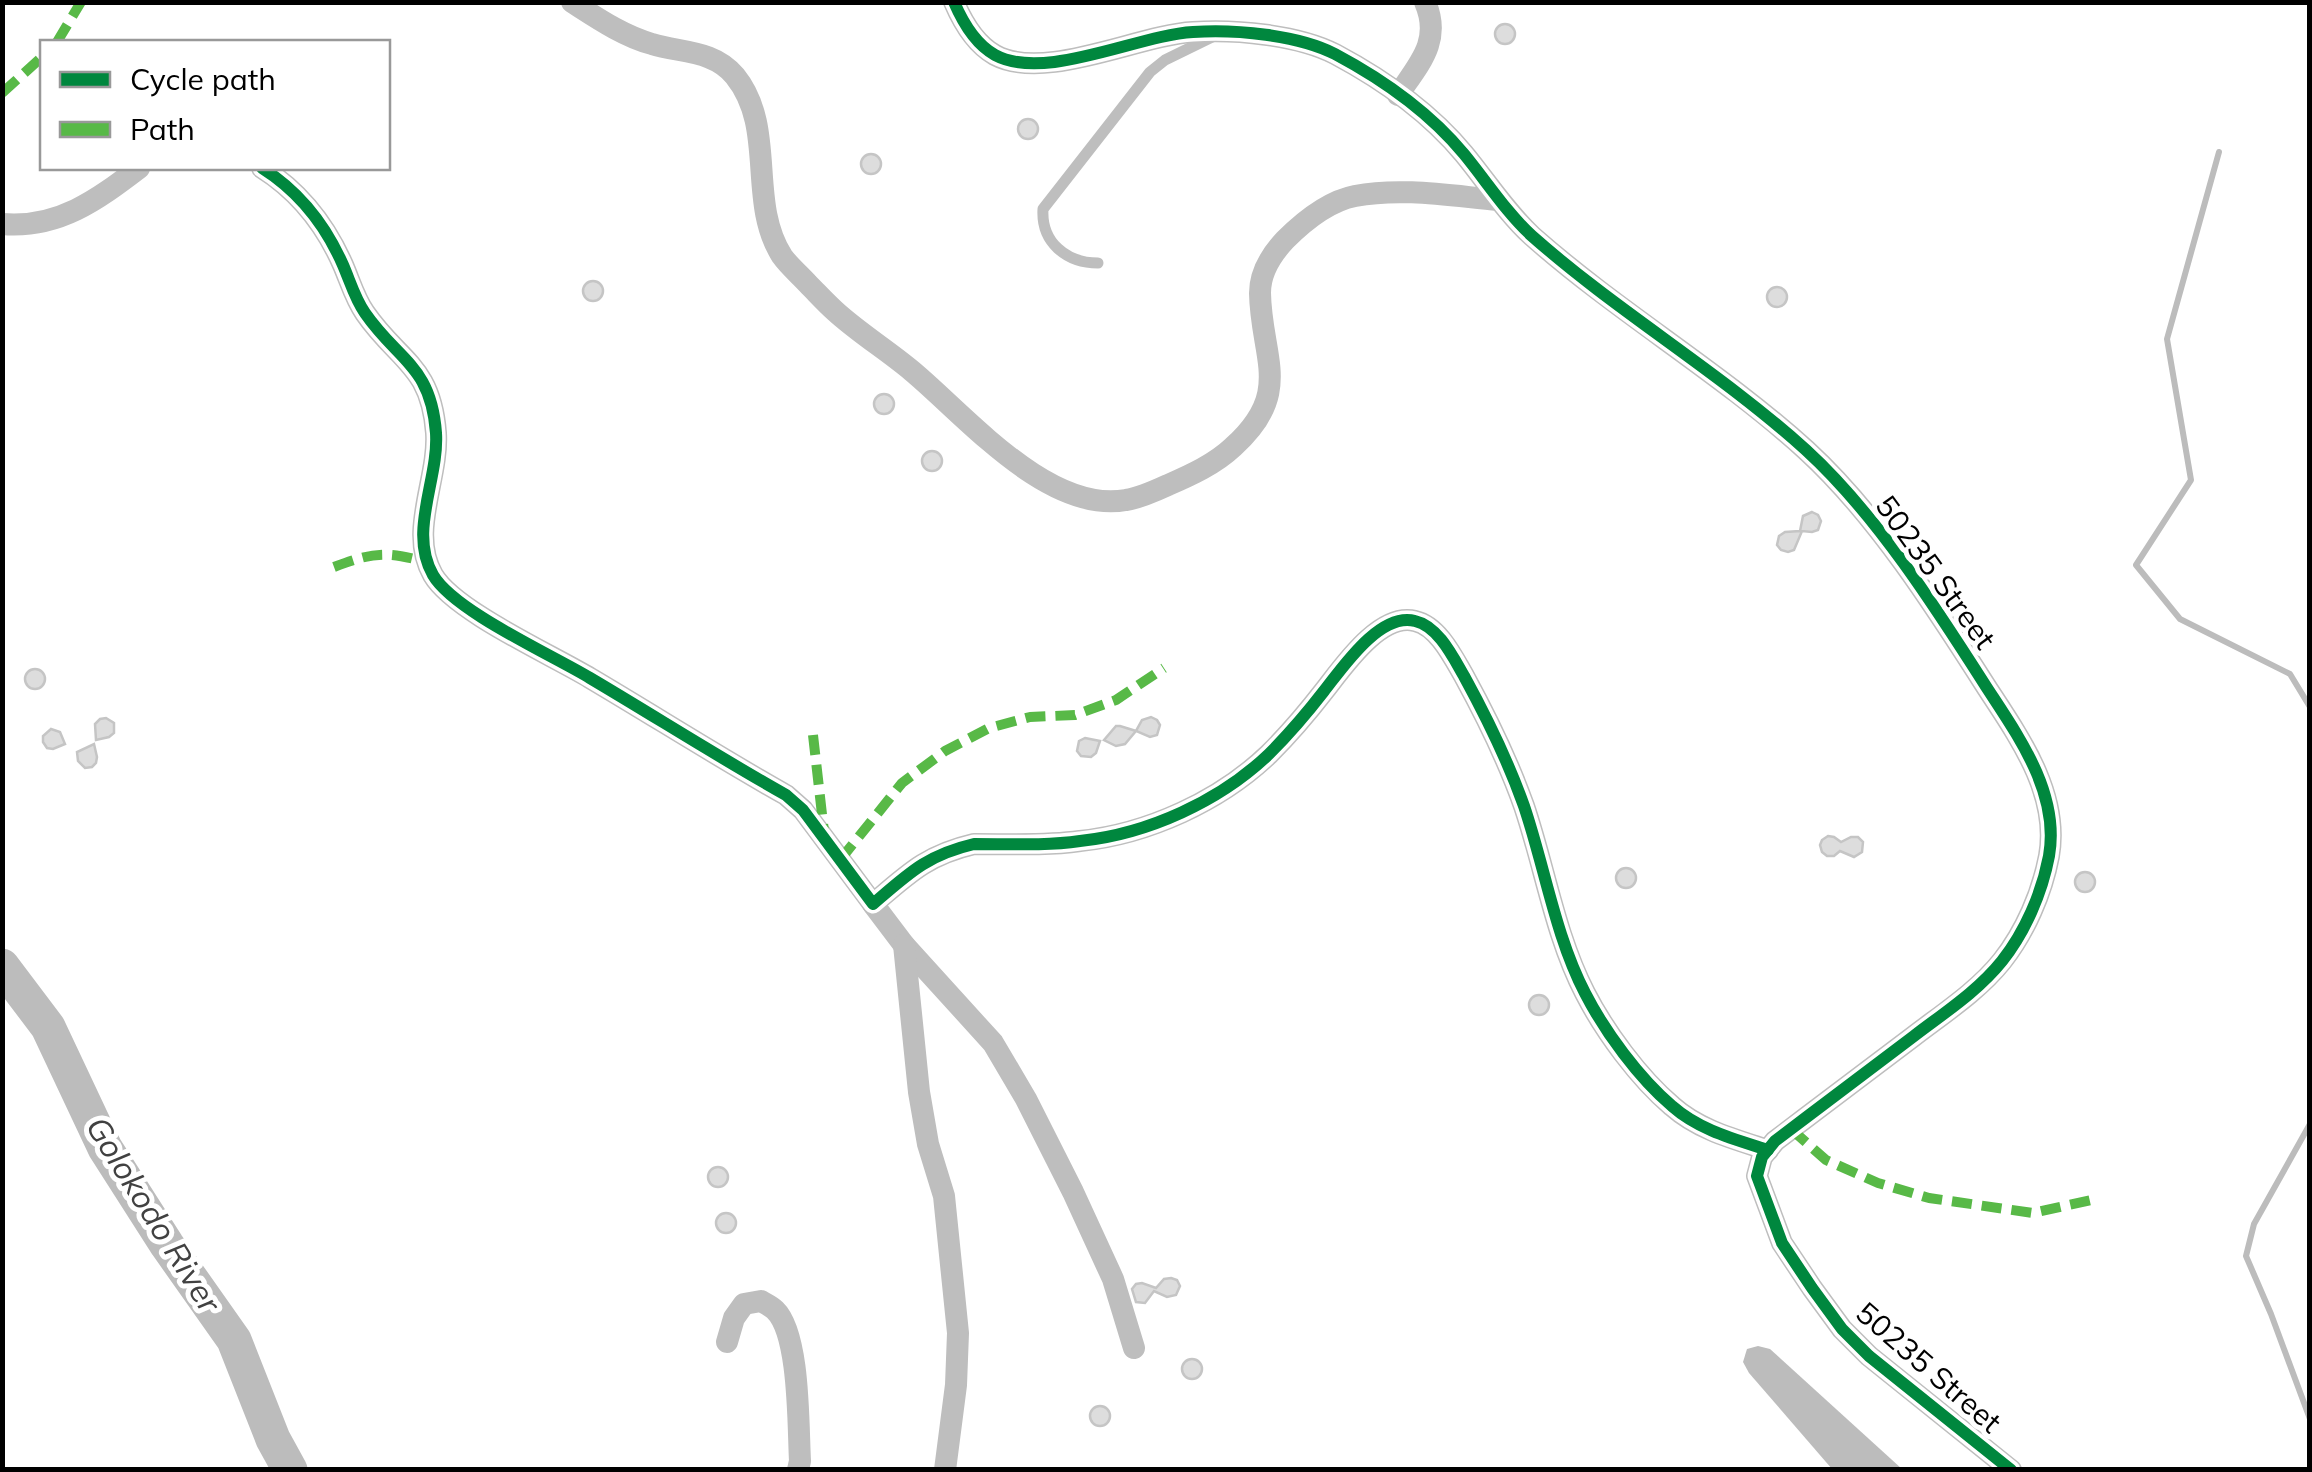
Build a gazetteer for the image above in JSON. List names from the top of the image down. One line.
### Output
{"streets":{"street":["50235 Street"]},"water":["Golokodo River"],"legend":["Cycle path","Path"]}
